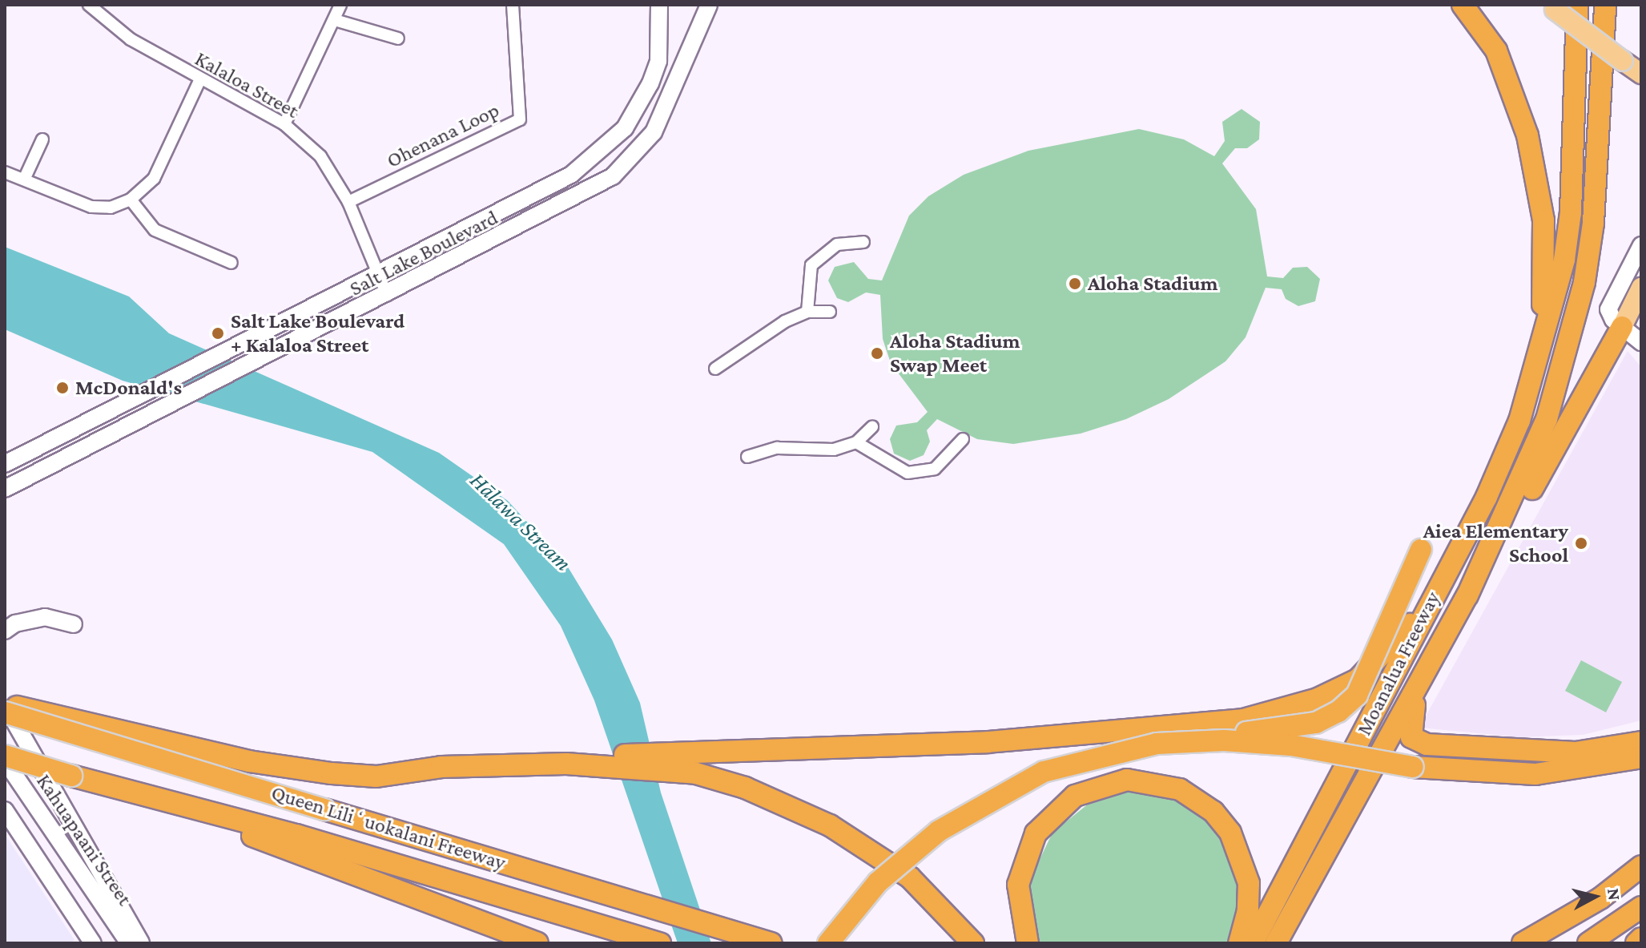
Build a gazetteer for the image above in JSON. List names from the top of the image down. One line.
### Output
{"streets":{"highway":["Moanalua Freeway","Queen Liliʻuokalani Freeway"],"main road":["Salt Lake Boulevard","Kahuapaani Street"],"street":["Kalaloa Street","Ohenana Loop"]},"crossings":[["Kalaloa Street","Ohenana Loop"],["Kalaloa Street","Salt Lake Boulevard"],["Queen Liliʻuokalani Freeway","Kahuapaani Street"]],"water":["Hālawa Stream"],"places":["Aloha Stadium","Salt Lake Boulevard + Kalaloa Street","Aloha Stadium Swap Meet","McDonald's","Aiea Elementary School"],"north":"right"}
